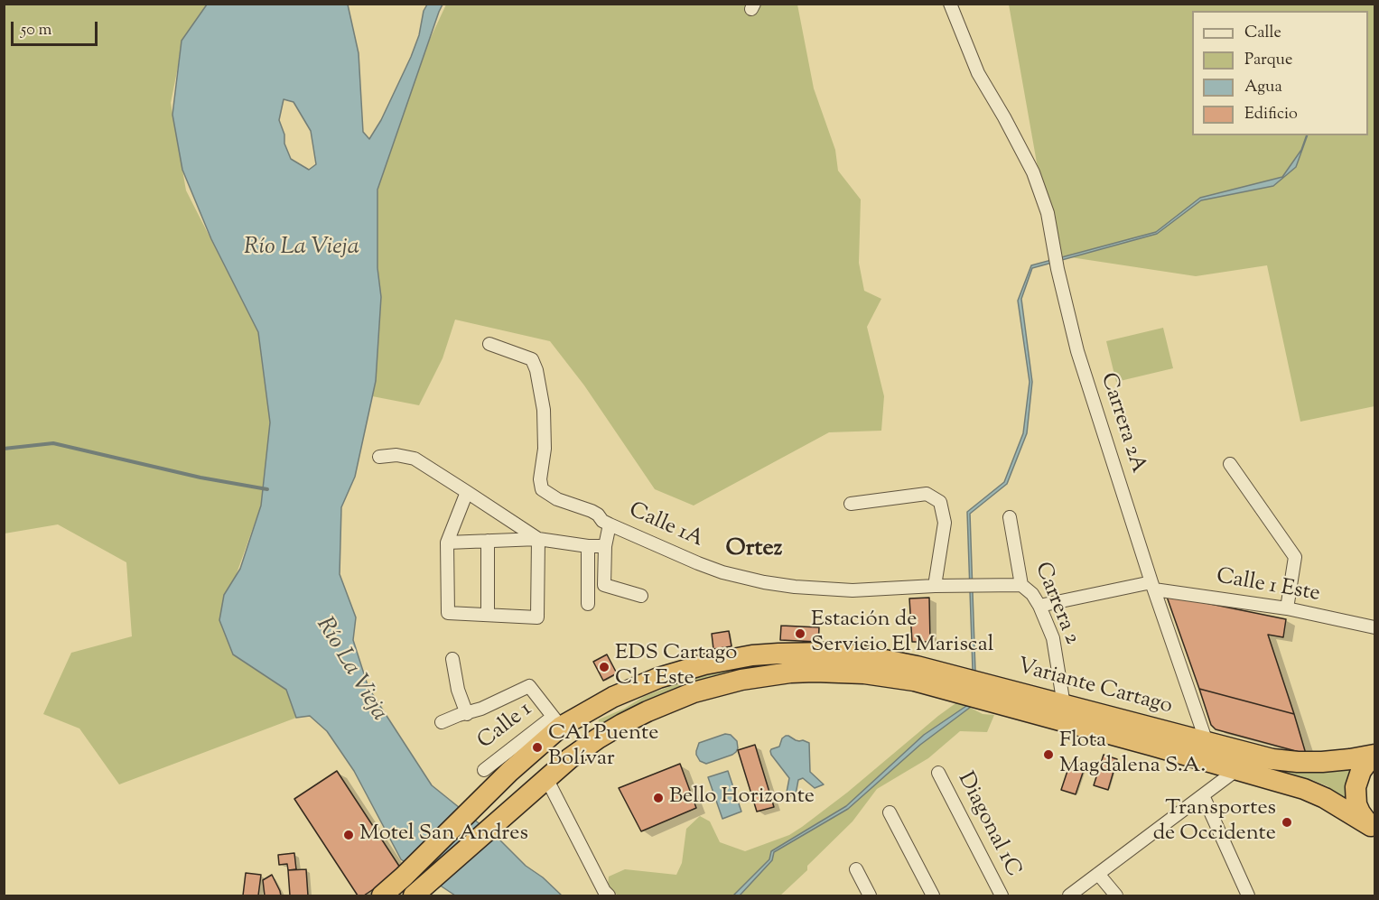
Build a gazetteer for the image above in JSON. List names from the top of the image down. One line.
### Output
{"streets":{"highway":["Variante Cartago"],"street":["Carrera 2A","Calle 1A","Calle 1 Este","Carrera 2","Calle 1","Diagonal 1C"]},"crossings":[["Carrera 2A","Calle 1 Este"],["Carrera 2A","Variante Cartago"],["Calle 1A","Carrera 2"],["Carrera 2","Variante Cartago"],["Variante Cartago","Calle 1"]],"districts":["Ortez"],"water":["Río La Vieja"],"places":["Estación de Servicio El Mariscal","EDS Cartago Cl 1 Este","CAI Puente Bolívar","Flota Magdalena S.A.","Bello Horizonte","Transportes de Occidente","Motel San Andres"],"legend":["Calle","Parque","Agua","Edificio"],"scale_bar":"50 m"}
